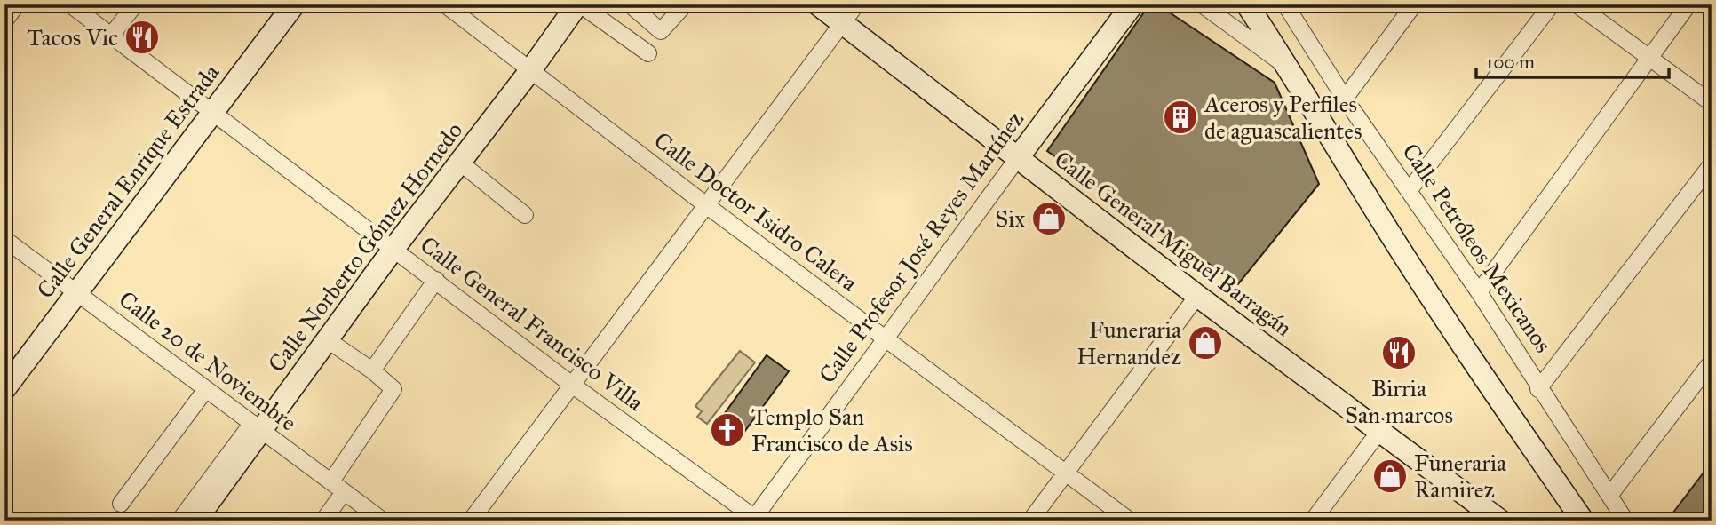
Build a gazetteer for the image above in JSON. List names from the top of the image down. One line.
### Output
{"streets":{"main road":["Calle General Enrique Estrada","Calle General Miguel Barragán","Calle Norberto Gómez Hornedo","Calle Profesor José Reyes Martínez"],"street":["Calle Doctor Isidro Calera","Calle Petróleos Mexicanos","Calle General Francisco Villa","Calle 20 de Noviembre"]},"crossings":[["Calle General Enrique Estrada","Calle General Francisco Villa"],["Calle General Enrique Estrada","Calle 20 de Noviembre"],["Calle Doctor Isidro Calera","Calle Norberto Gómez Hornedo"],["Calle Doctor Isidro Calera","Calle Profesor José Reyes Martínez"],["Calle General Miguel Barragán","Calle Profesor José Reyes Martínez"],["Calle Norberto Gómez Hornedo","Calle General Francisco Villa"],["Calle Norberto Gómez Hornedo","Calle 20 de Noviembre"],["Calle Profesor José Reyes Martínez","Calle General Francisco Villa"]],"places":{"restaurant":["Tacos Vic","Birria San marcos"],"building":["Aceros y Perfiles de aguascalientes"],"shop":["Six","Funeraria Hernandez","Funeraria Ramirez"],"church":["Templo San Francisco de Asis"]},"scale_bar":"100 m"}
